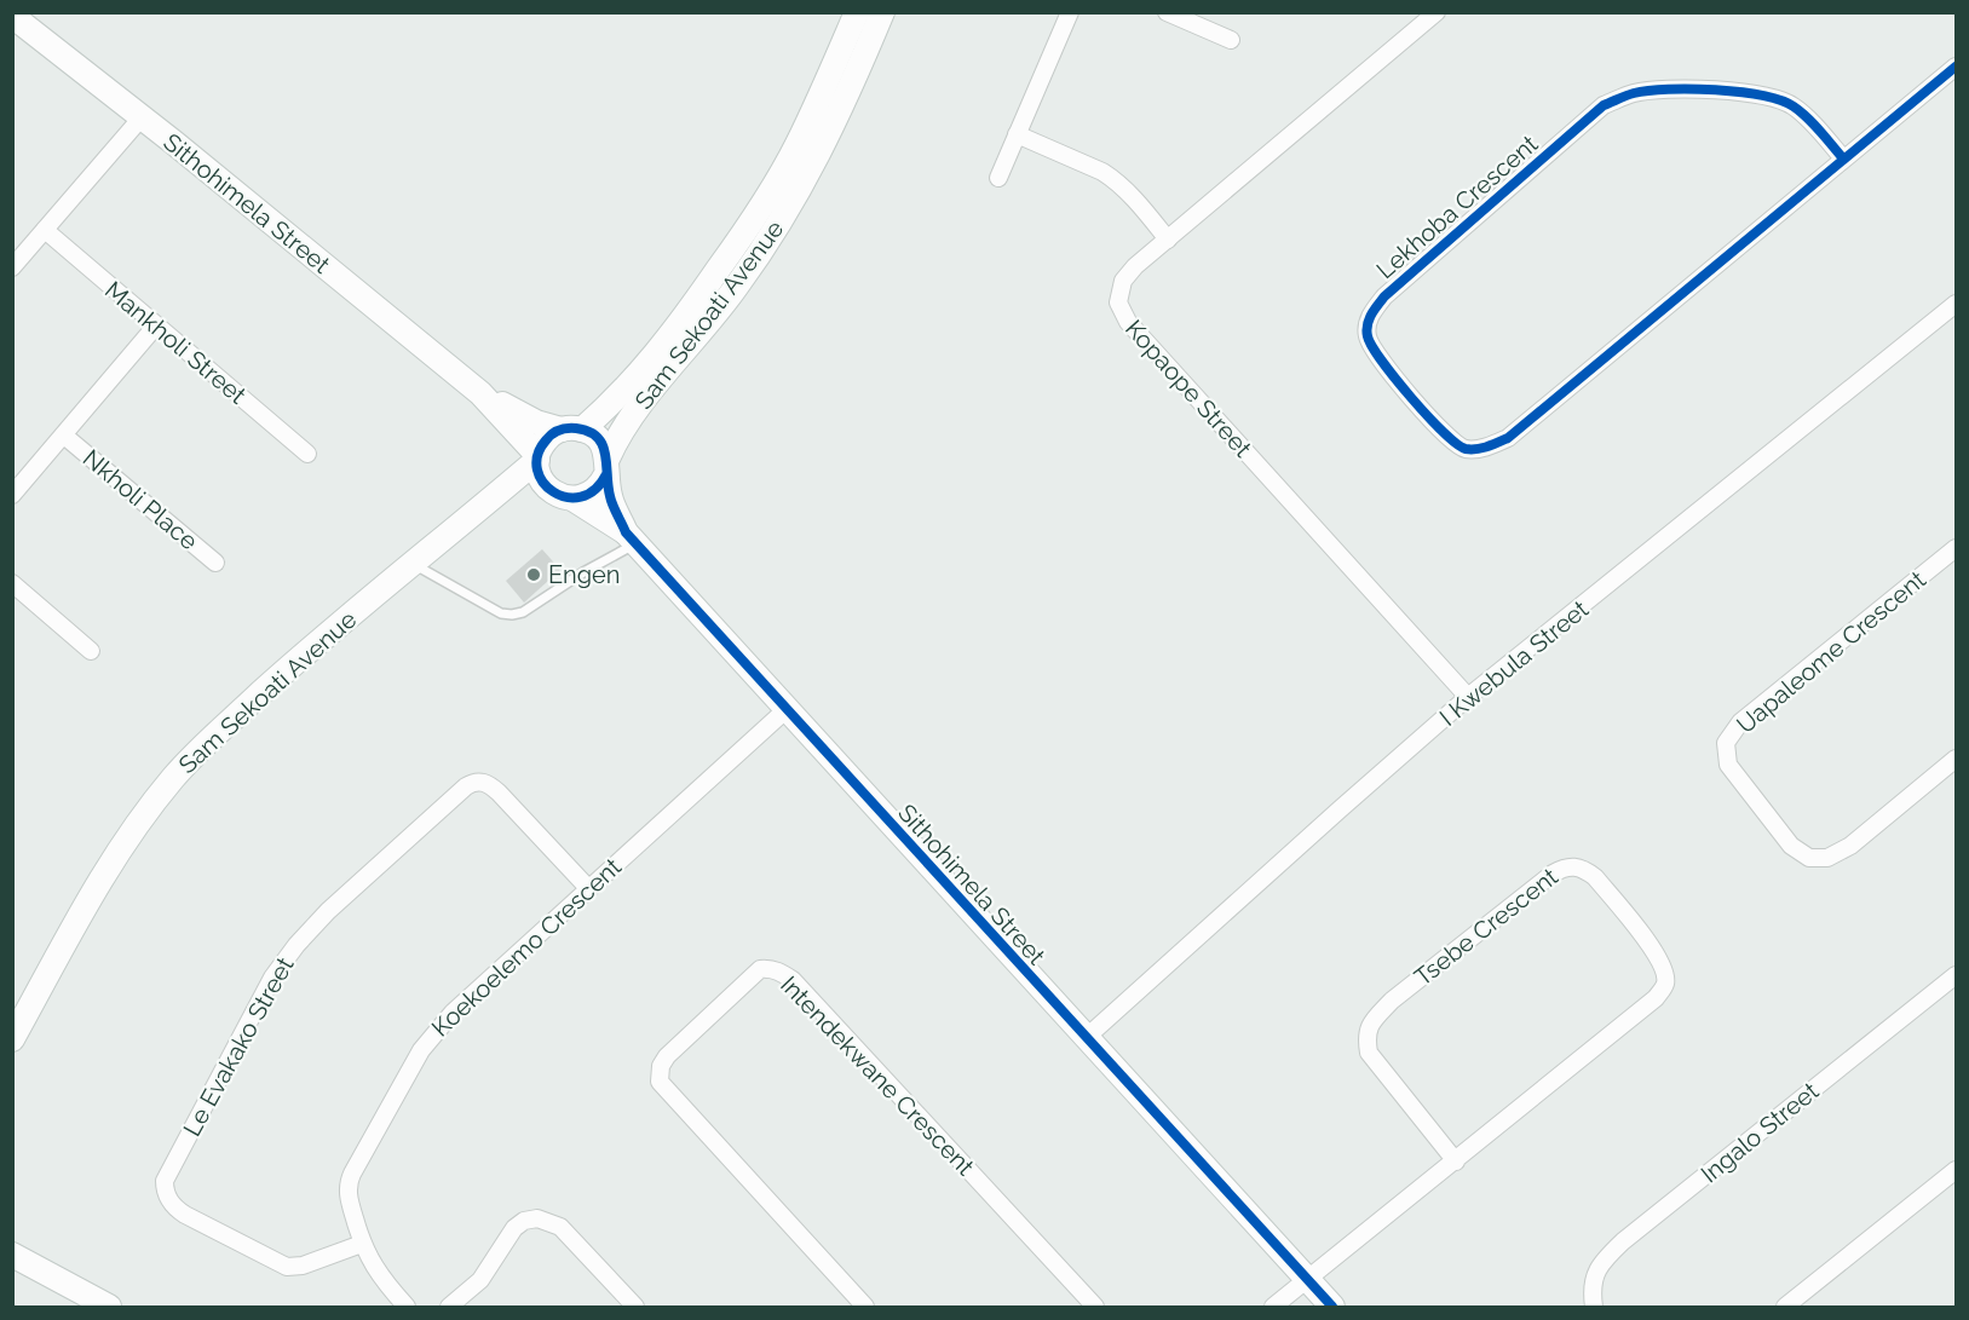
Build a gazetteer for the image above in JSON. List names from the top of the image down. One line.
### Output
{"streets":{"street":["Sithohimela Street","Lekhoba Crescent","Sam Sekoati Avenue","Mankholi Street","Kopaope Street","Nkholi Place","Uapaleome Crescent","I Kwebula Street","Tsebe Crescent","Koekoelemo Crescent","Le Evakako Street","Intendekwane Crescent","Ingalo Street"]},"crossings":[["Sithohimela Street","Sam Sekoati Avenue"],["Sithohimela Street","I Kwebula Street"],["Sithohimela Street","Tsebe Crescent"],["Sithohimela Street","Koekoelemo Crescent"],["Kopaope Street","I Kwebula Street"],["Koekoelemo Crescent","Le Evakako Street"]],"places":["Engen"]}
